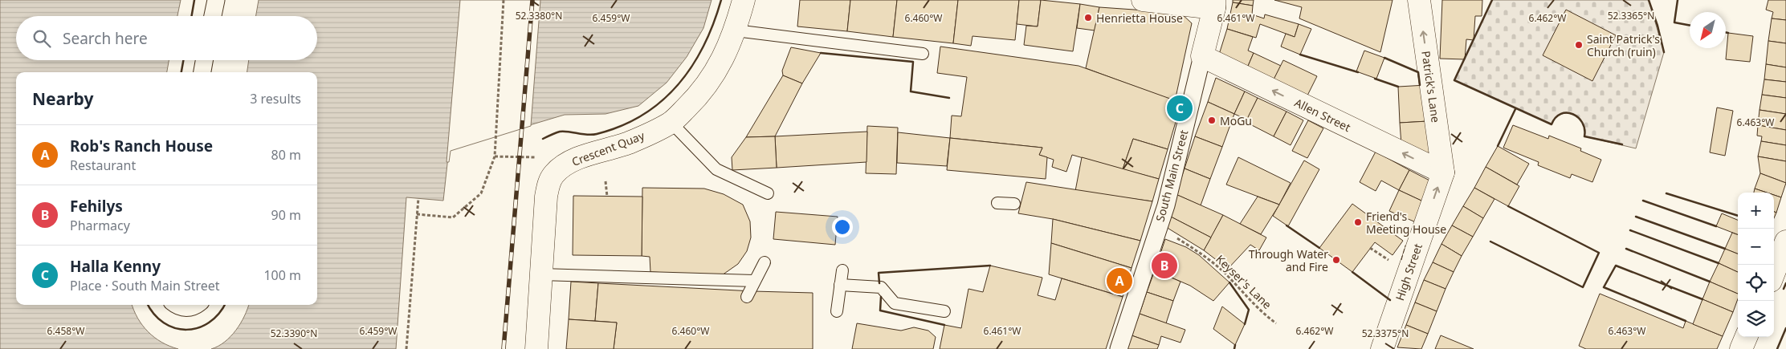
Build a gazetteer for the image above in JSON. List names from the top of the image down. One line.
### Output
{"streets":{"street":["Patrick's Lane","Allen Street","Crescent Quay","South Main Street","High Street"],"path":["Keyser's Lane"]},"crossings":[["Patrick's Lane","Allen Street"],["Patrick's Lane","High Street"],["Allen Street","South Main Street"],["Allen Street","High Street"],["South Main Street","Keyser's Lane"]],"one_way":["Patrick's Lane","Allen Street","High Street"],"places":["Henrietta House","Saint Patrick's Church (ruin)","MoGu","Friend's Meeting House","Through Water and Fire"],"north":"bottom left","page":{"search":"Search here","heading":["Nearby","3 results"],"pins":["C","B","A"],"list":[{"mark":"A","name":"Rob's Ranch House","note":"Restaurant","value":"80 m"},{"mark":"B","name":"Fehilys","note":"Pharmacy","value":"90 m"},{"mark":"C","name":"Halla Kenny","note":"Place · South Main Street","value":"100 m"}],"map_buttons":["+","−"]},"coordinates":["52.3380°N","52.3365°N","6.459°W","6.460°W","6.461°W","6.462°W","6.463°W","6.458°W","52.3390°N","52.3375°N"]}
